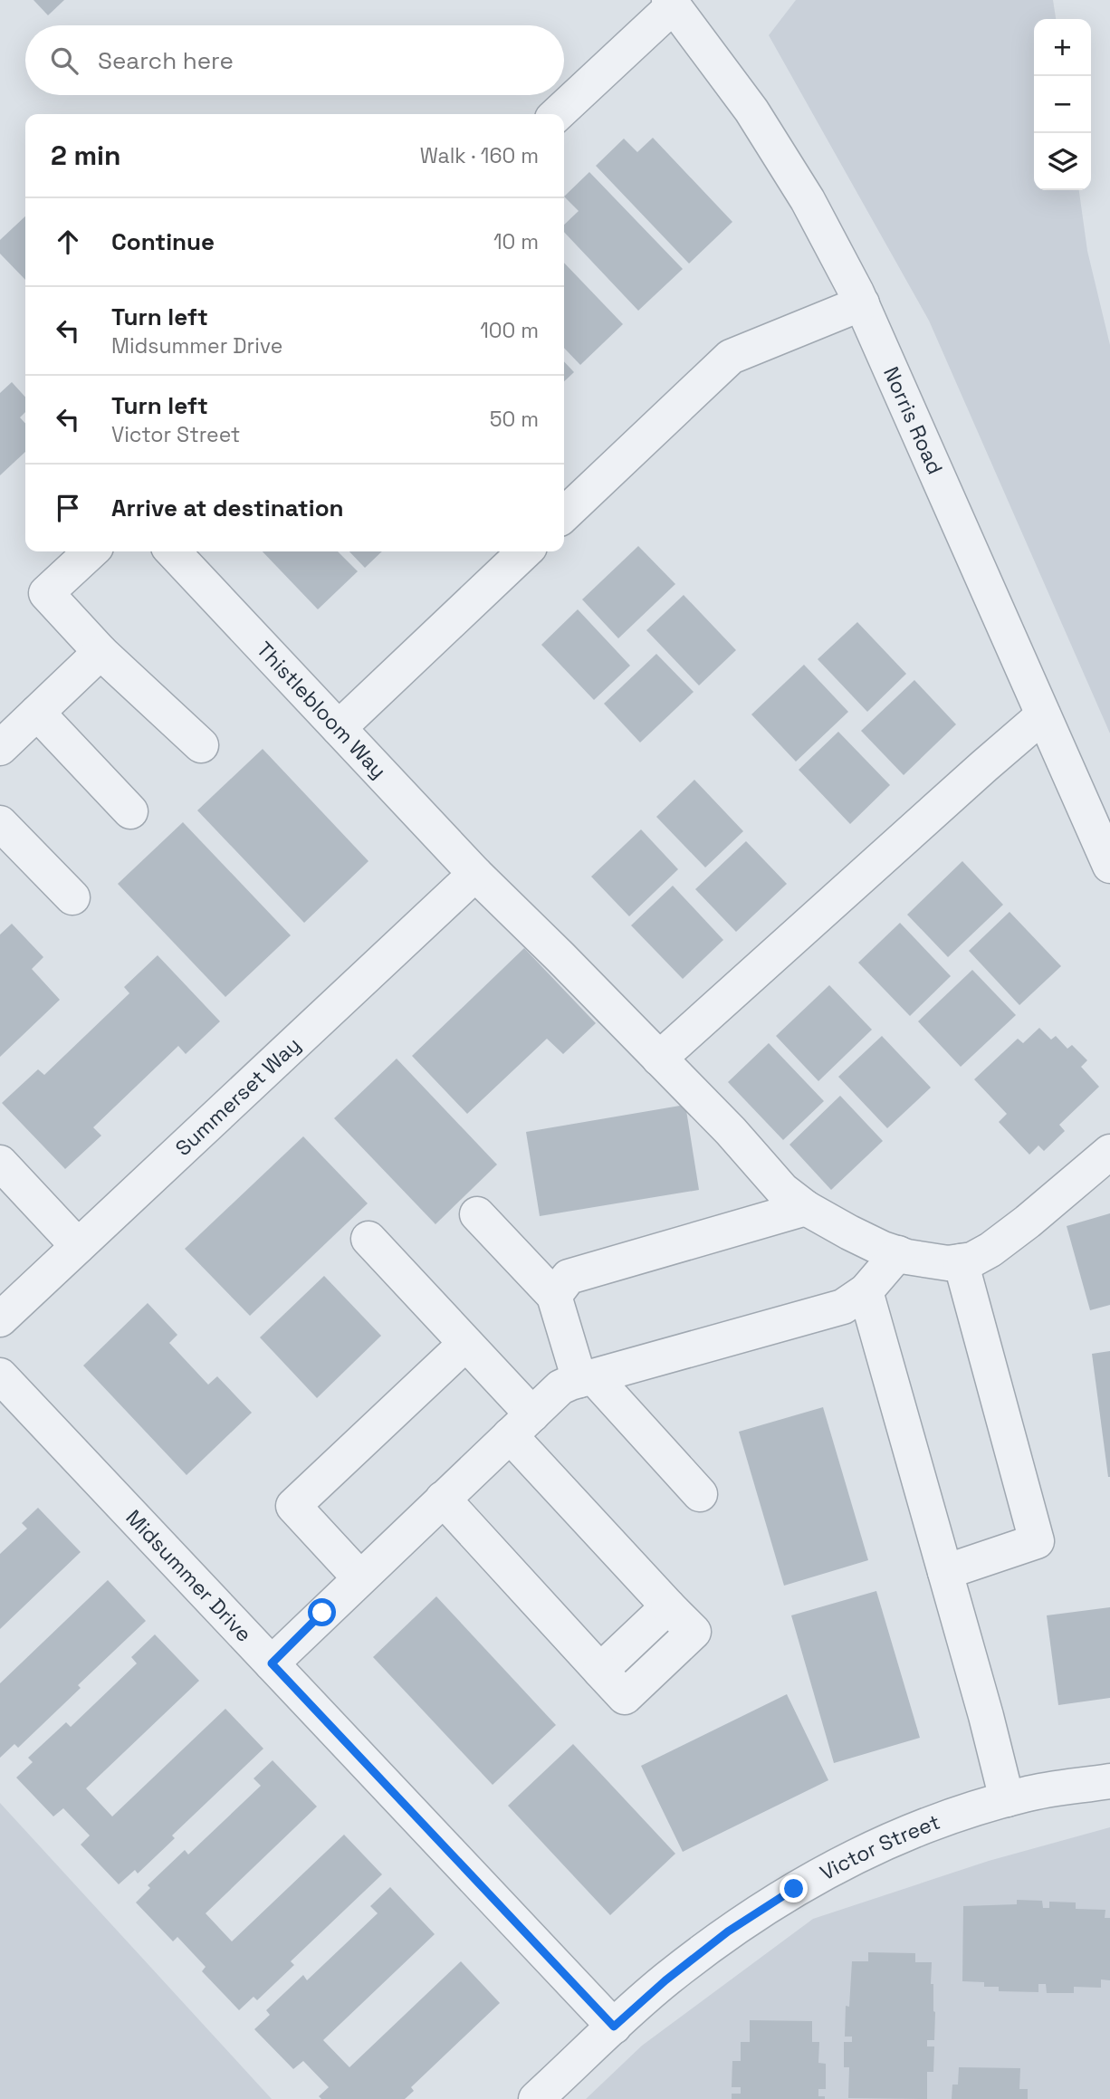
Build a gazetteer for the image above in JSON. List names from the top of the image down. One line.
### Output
{"streets":{"street":["Norris Road","Thistlebloom Way","Summerset Way","Midsummer Drive","Victor Street"]},"crossings":[["Thistlebloom Way","Summerset Way"],["Midsummer Drive","Victor Street"]],"page":{"map_buttons":["+","−"],"search":"Search here","heading":["2 min","Walk · 160 m"],"list":[["Continue","10 m"],["Turn left","Midsummer Drive","100 m"],["Turn left","Victor Street","50 m"],"Arrive at destination"]}}
